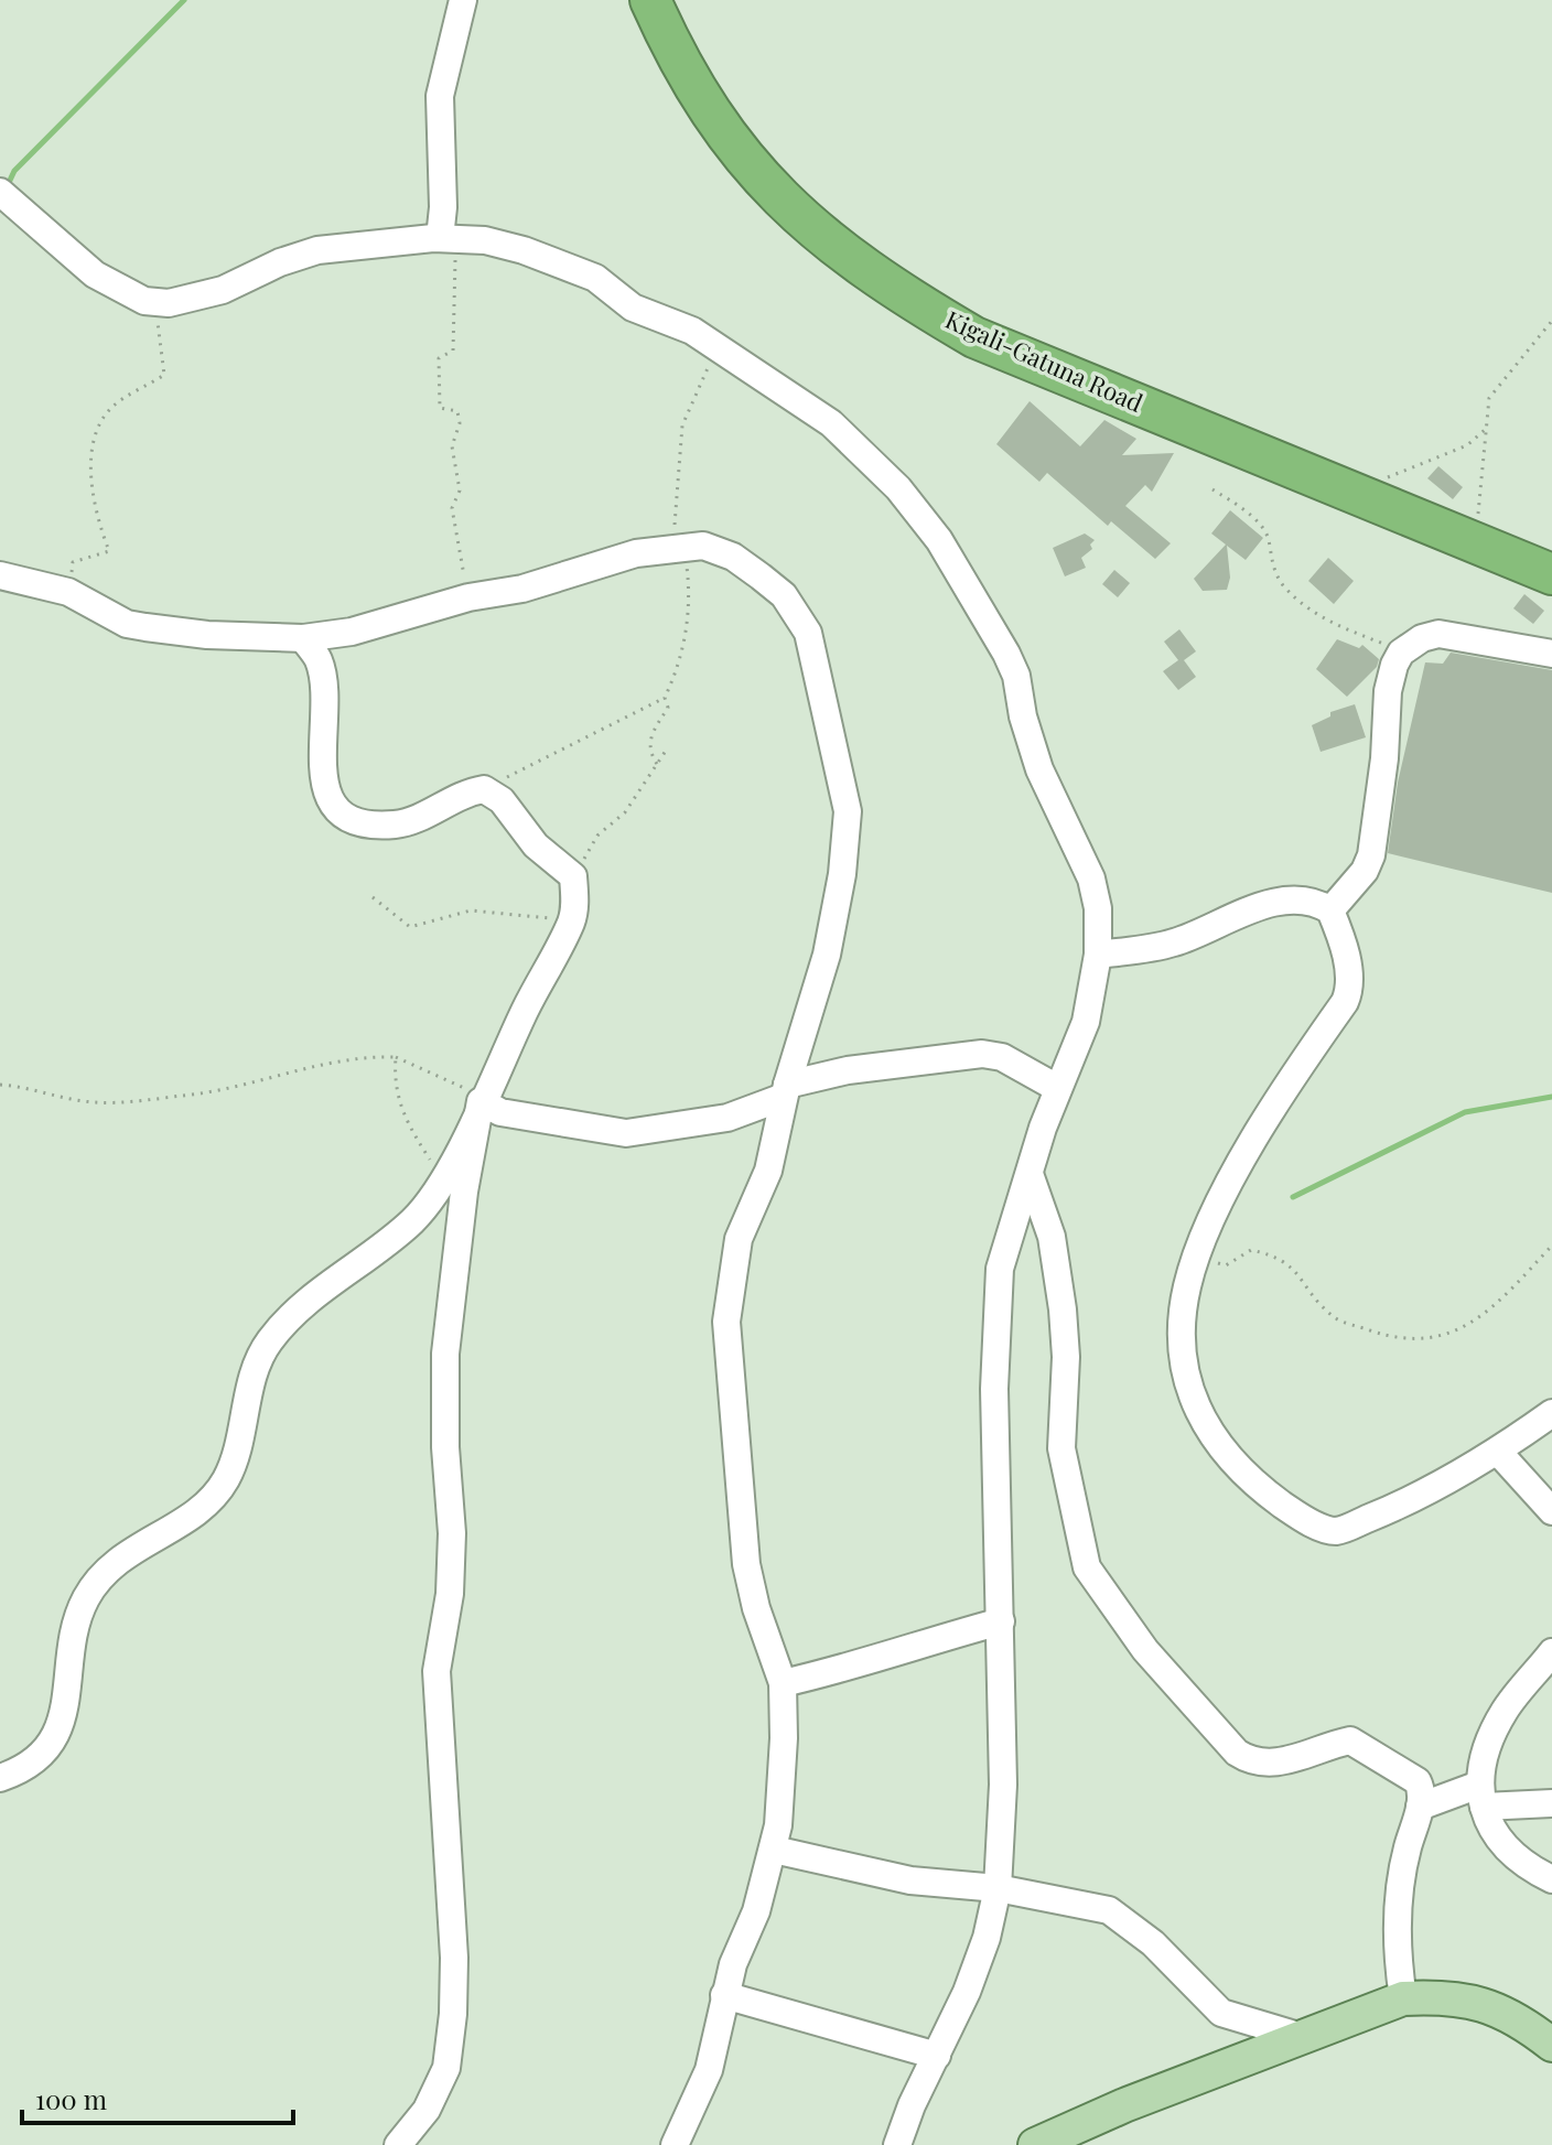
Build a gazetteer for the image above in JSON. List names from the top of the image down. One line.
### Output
{"streets":{"highway":["Kigali-Gatuna Road"]},"scale_bar":"100 m"}
